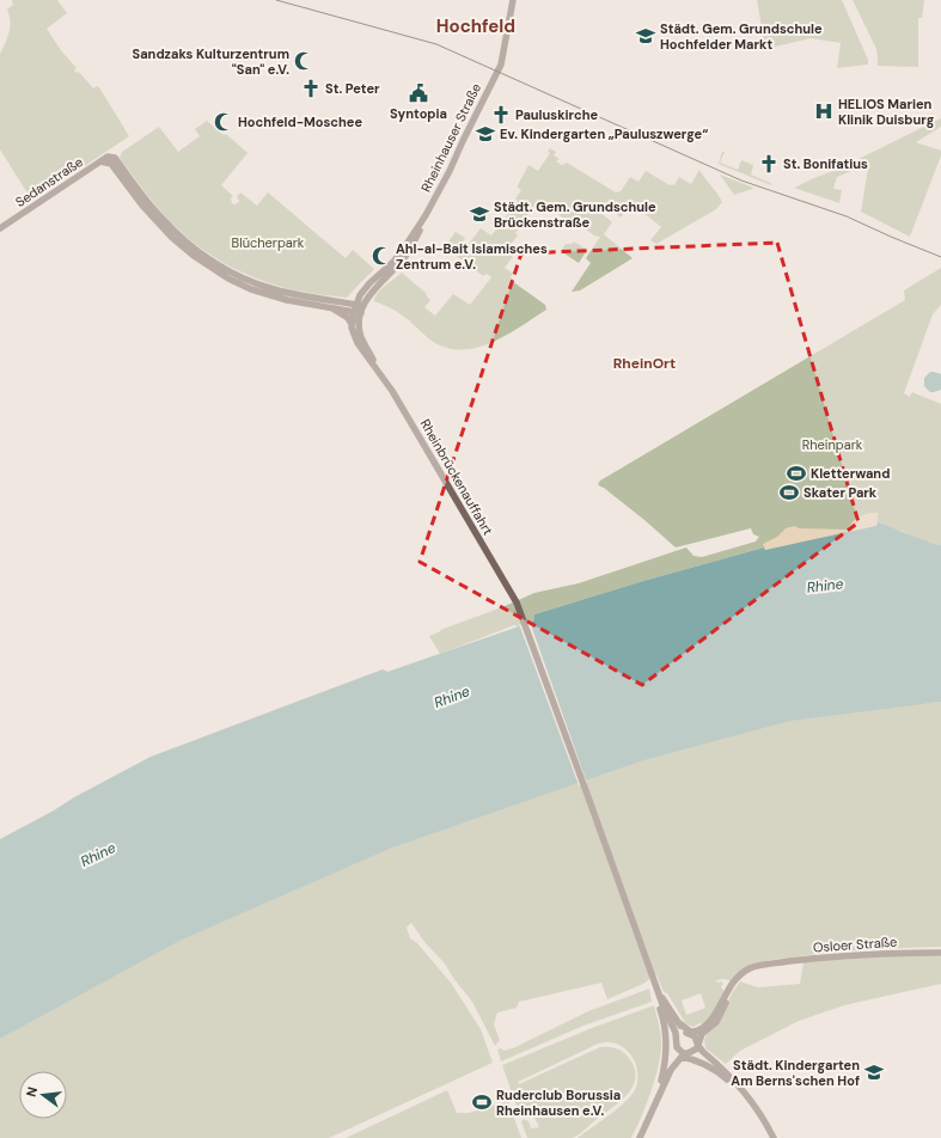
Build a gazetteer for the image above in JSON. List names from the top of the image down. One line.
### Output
{"streets":{"main road":["Rheinhauser Straße","Sedanstraße","Rheinbrückenauffahrt","Osloer Straße"]},"crossings":[["Rheinhauser Straße","Sedanstraße"],["Rheinhauser Straße","Rheinbrückenauffahrt"]],"districts":["Hochfeld","RheinOrt"],"water":["Rhine"],"parks":["Blücherpark","Rheinpark"],"places":{"school or university":["Städt. Gem. Grundschule Hochfelder Markt","Ev. Kindergarten „Pauluszwerge“","Städt. Gem. Grundschule Brückenstraße","Städt. Kindergarten Am Berns'schen Hof"],"mosque":["Sandzaks Kulturzentrum \"San\" e.V.","Hochfeld-Moschee","Ahl-al-Bait Islamisches Zentrum e.V."],"church":["St. Peter","Pauluskirche","St. Bonifatius"],"public building":["Syntopia"],"hospital":["HELIOS Marien Klinik Duisburg"],"sports":["Kletterwand","Skater Park","Ruderclub Borussia Rheinhausen e.V."]},"north":"left"}
